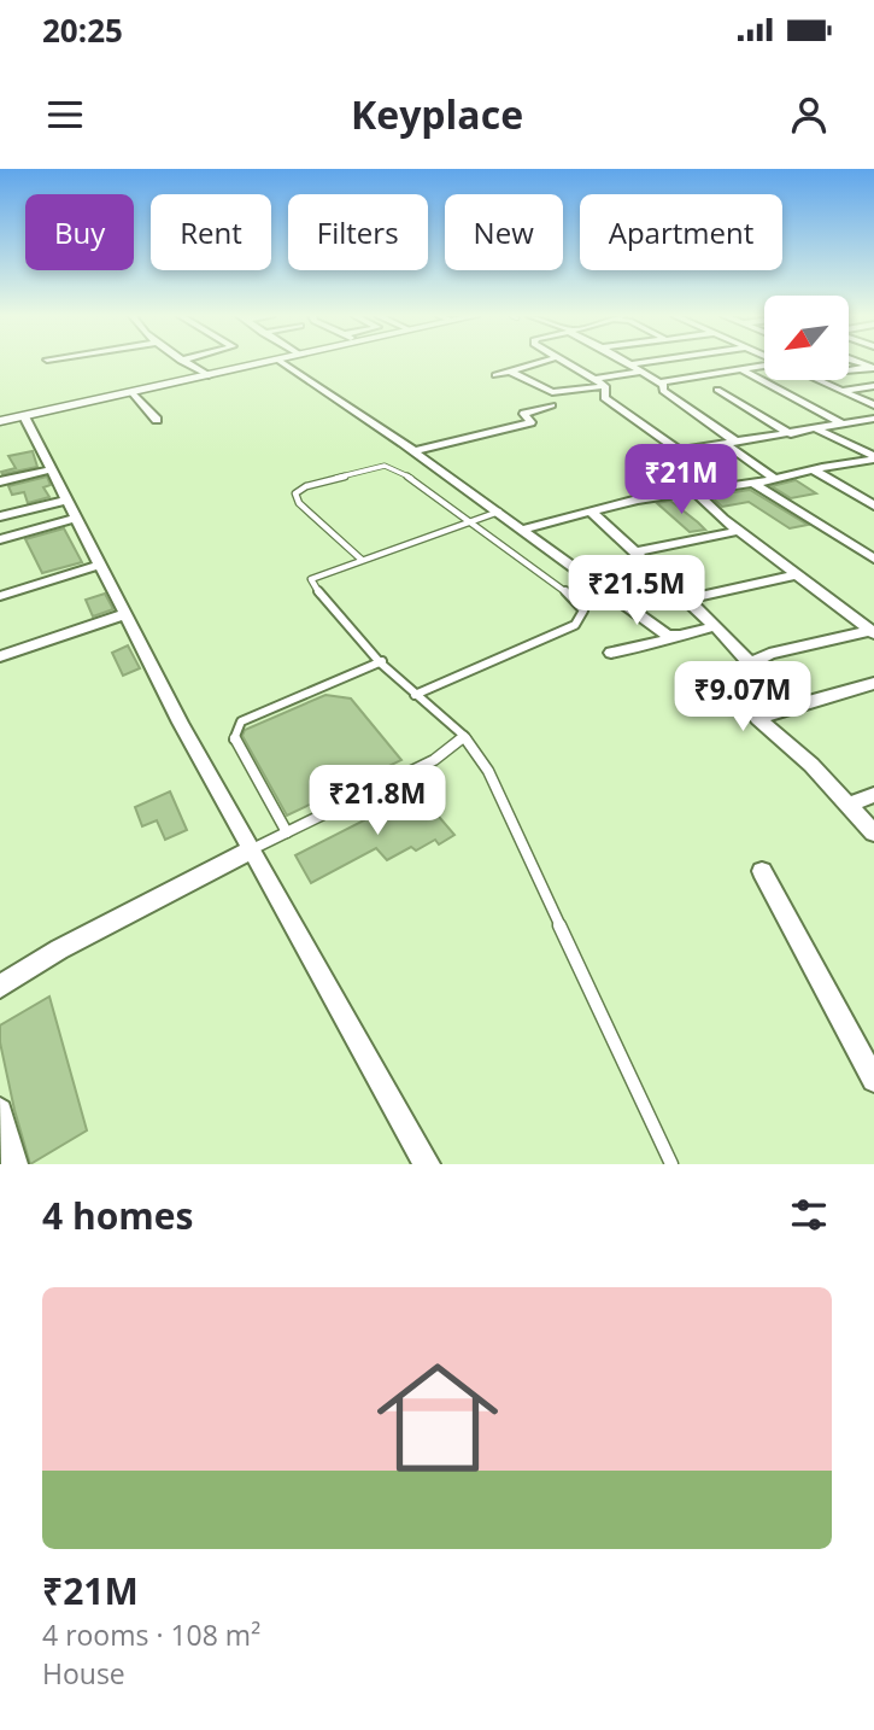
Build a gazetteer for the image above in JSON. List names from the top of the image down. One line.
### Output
{"north":"bottom left","page":{"status":"20:25","header":"Keyplace","chip":["Buy","Rent","Filters","New","Apartment"],"price":["₹21M","₹21.5M","₹9.07M","₹21.8M"],"heading":"4 homes","list":[{"name":"₹21M","note":"4 rooms · 108 m² · House"}]}}
